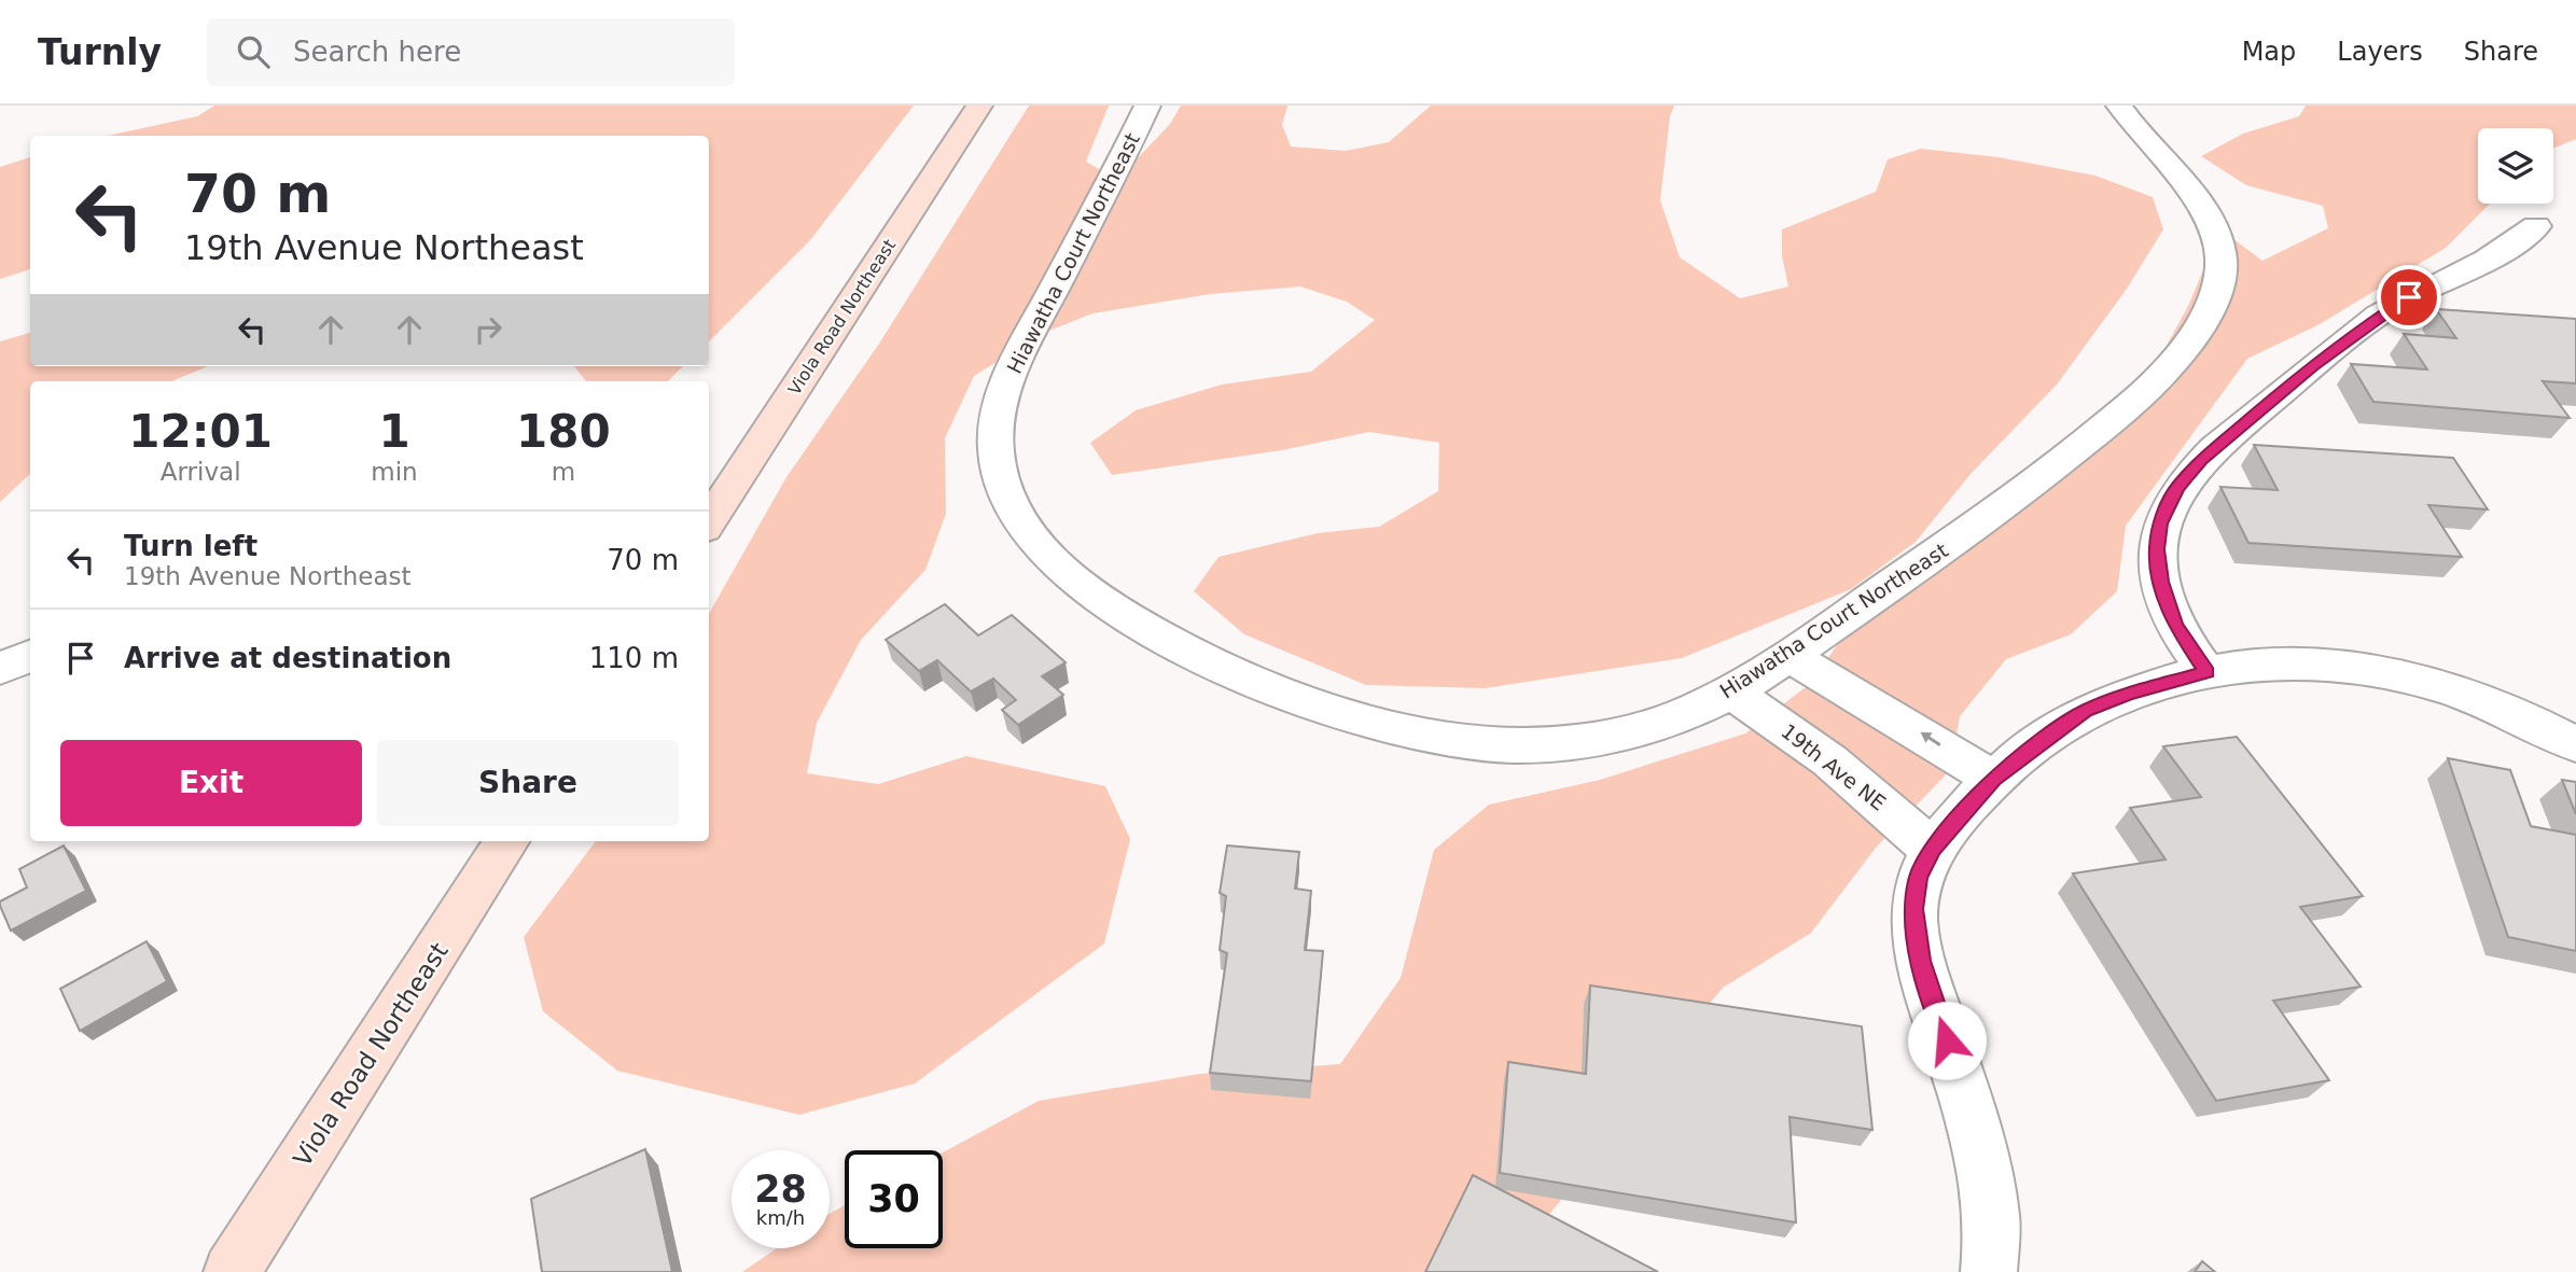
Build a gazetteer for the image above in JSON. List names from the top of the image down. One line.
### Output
{"streets":{"main road":["Viola Road Northeast"],"street":["Hiawatha Court Northeast","19th Ave NE"]},"crossings":[["Hiawatha Court Northeast","19th Ave NE"]],"page":{"header":"Turnly","search":"Search here","nav":["Map","Layers","Share"],"turn":["70 m","19th Avenue Northeast"],"eta":["12:01","Arrival","1","min","180","m"],"list":[{"name":"Turn left","note":"19th Avenue Northeast","value":"70 m"},{"name":"Arrive at destination","value":"110 m"}],"buttons":["Exit","Share"],"speed":"28 km/h","limit":"30"}}
